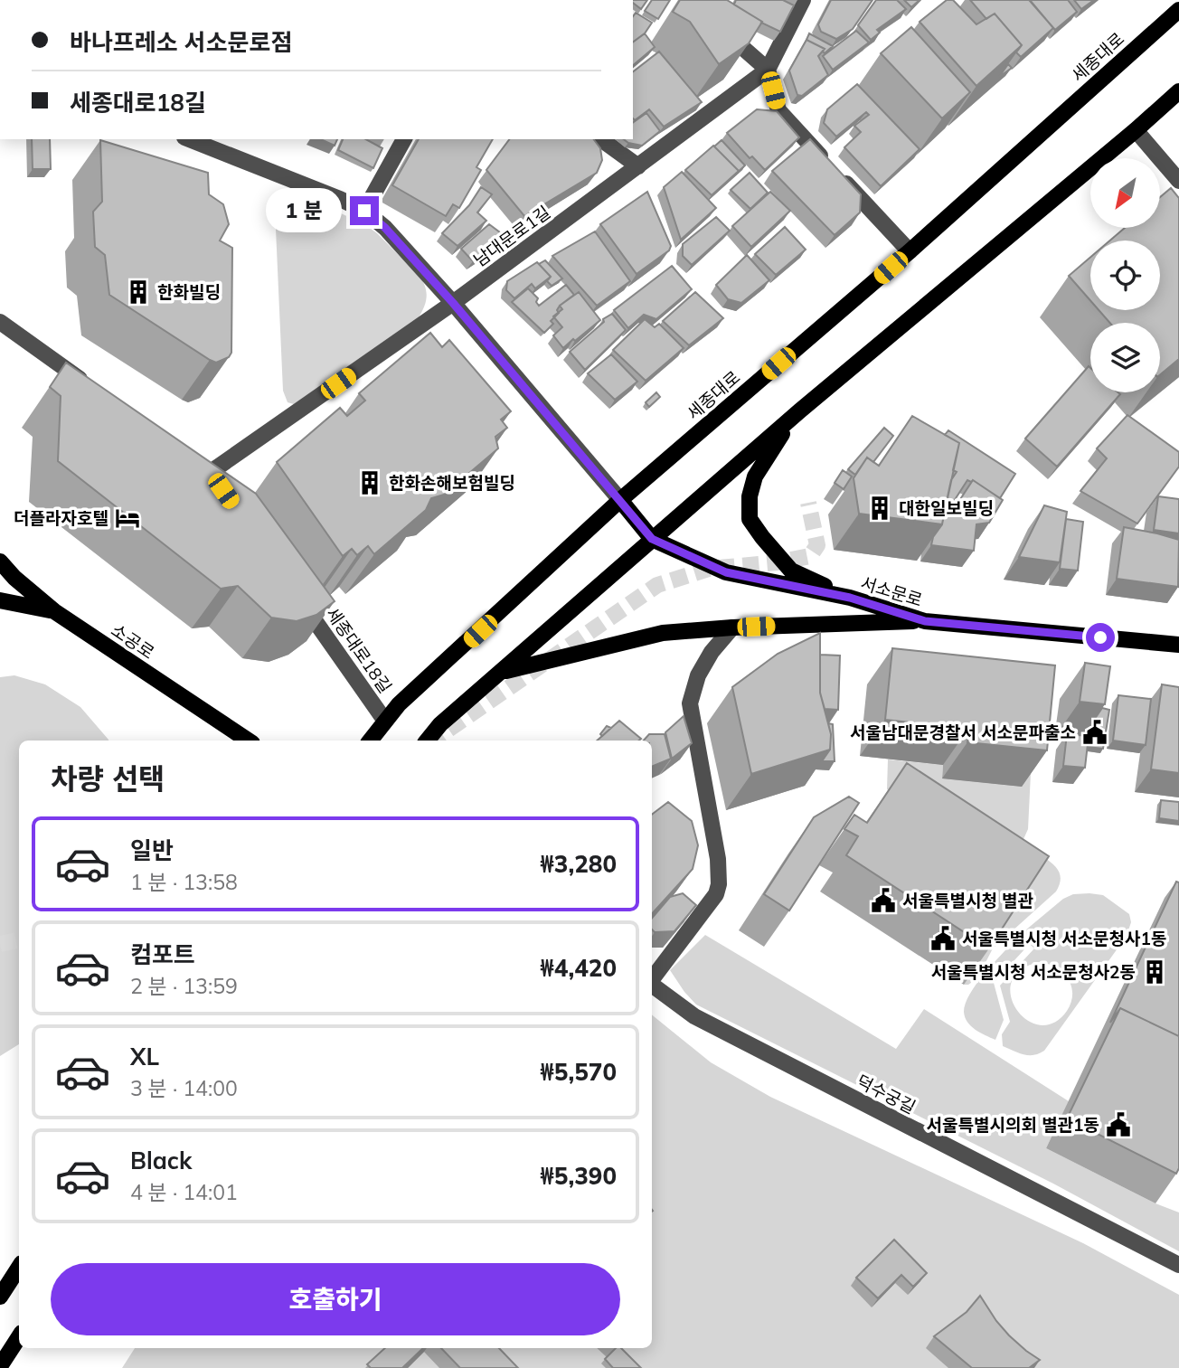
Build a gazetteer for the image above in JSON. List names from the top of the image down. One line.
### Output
{"streets":{"main road":["세종대로","서소문로","소공로"],"street":["남대문로1길","세종대로18길","덕수궁길"]},"crossings":[["세종대로","서소문로"],["세종대로","세종대로18길"]],"places":{"building":["한화빌딩","한화손해보험빌딩","대한일보빌딩","서울특별시청 서소문청사2동"],"hotel":["더플라자호텔"],"public building":["서울남대문경찰서 서소문파출소","서울특별시청 별관","서울특별시청 서소문청사1동","서울특별시의회 별관1동"]},"north":"bottom left","page":{"banner":["바나프레소 서소문로점","세종대로18길"],"bubble":"1 분","heading":"차량 선택","list":[{"name":"일반","note":"1 분 · 13:58","value":"₩3,280"},{"name":"컴포트","note":"2 분 · 13:59","value":"₩4,420"},{"name":"XL","note":"3 분 · 14:00","value":"₩5,570"},{"name":"Black","note":"4 분 · 14:01","value":"₩5,390"}],"buttons":"호출하기"}}
